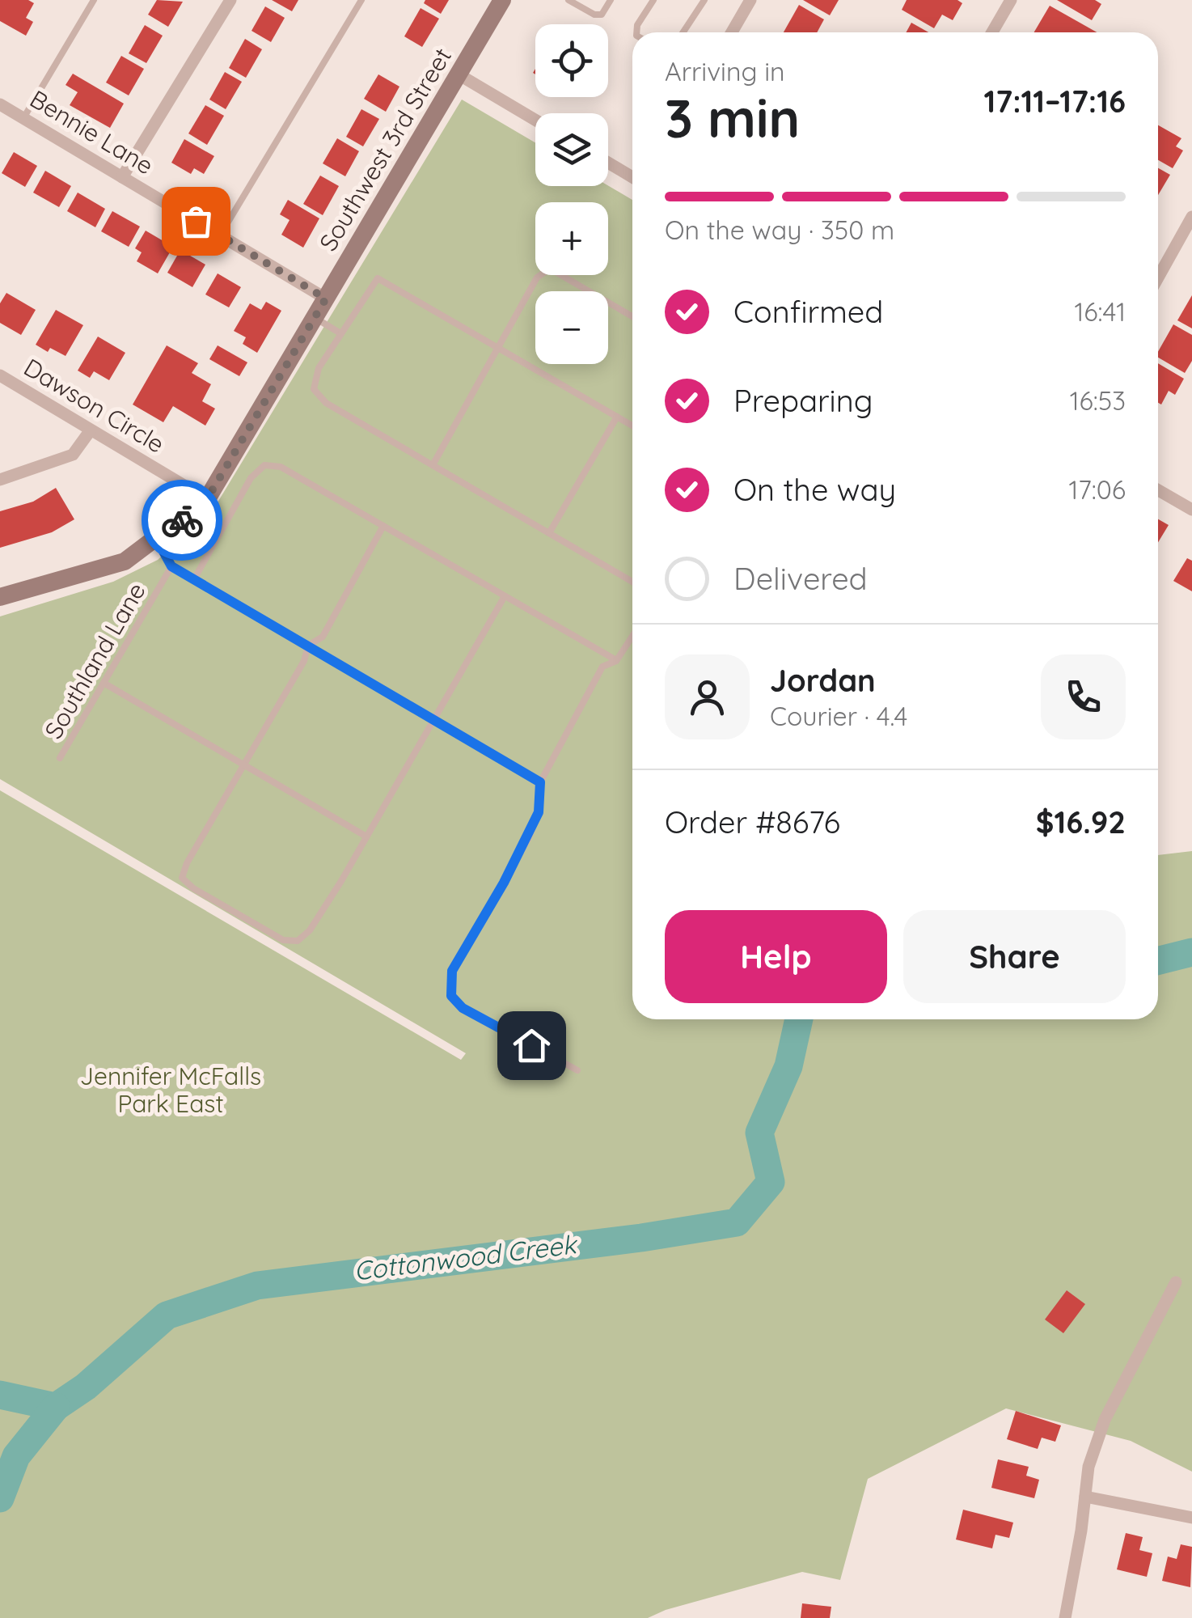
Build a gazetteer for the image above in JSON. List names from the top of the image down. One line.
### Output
{"streets":{"street":["Bennie Lane","Southwest 3rd Street","Dawson Circle"],"lane":["Southland Lane"]},"crossings":[["Bennie Lane","Southwest 3rd Street"],["Southwest 3rd Street","Dawson Circle"],["Southwest 3rd Street","Southland Lane"]],"water":["Cottonwood Creek"],"parks":["Jennifer McFalls Park East"],"page":{"map_buttons":["+","−"],"heading":["3 min","Arriving in","17:11–17:16"],"panel":["Jordan","Courier · 4.4","Order #8676","$16.92"],"bar":"On the way · 350 m","list":[["Confirmed","16:41"],["Preparing","16:53"],["On the way","17:06"],"Delivered"],"buttons":["Help","Share"]}}
